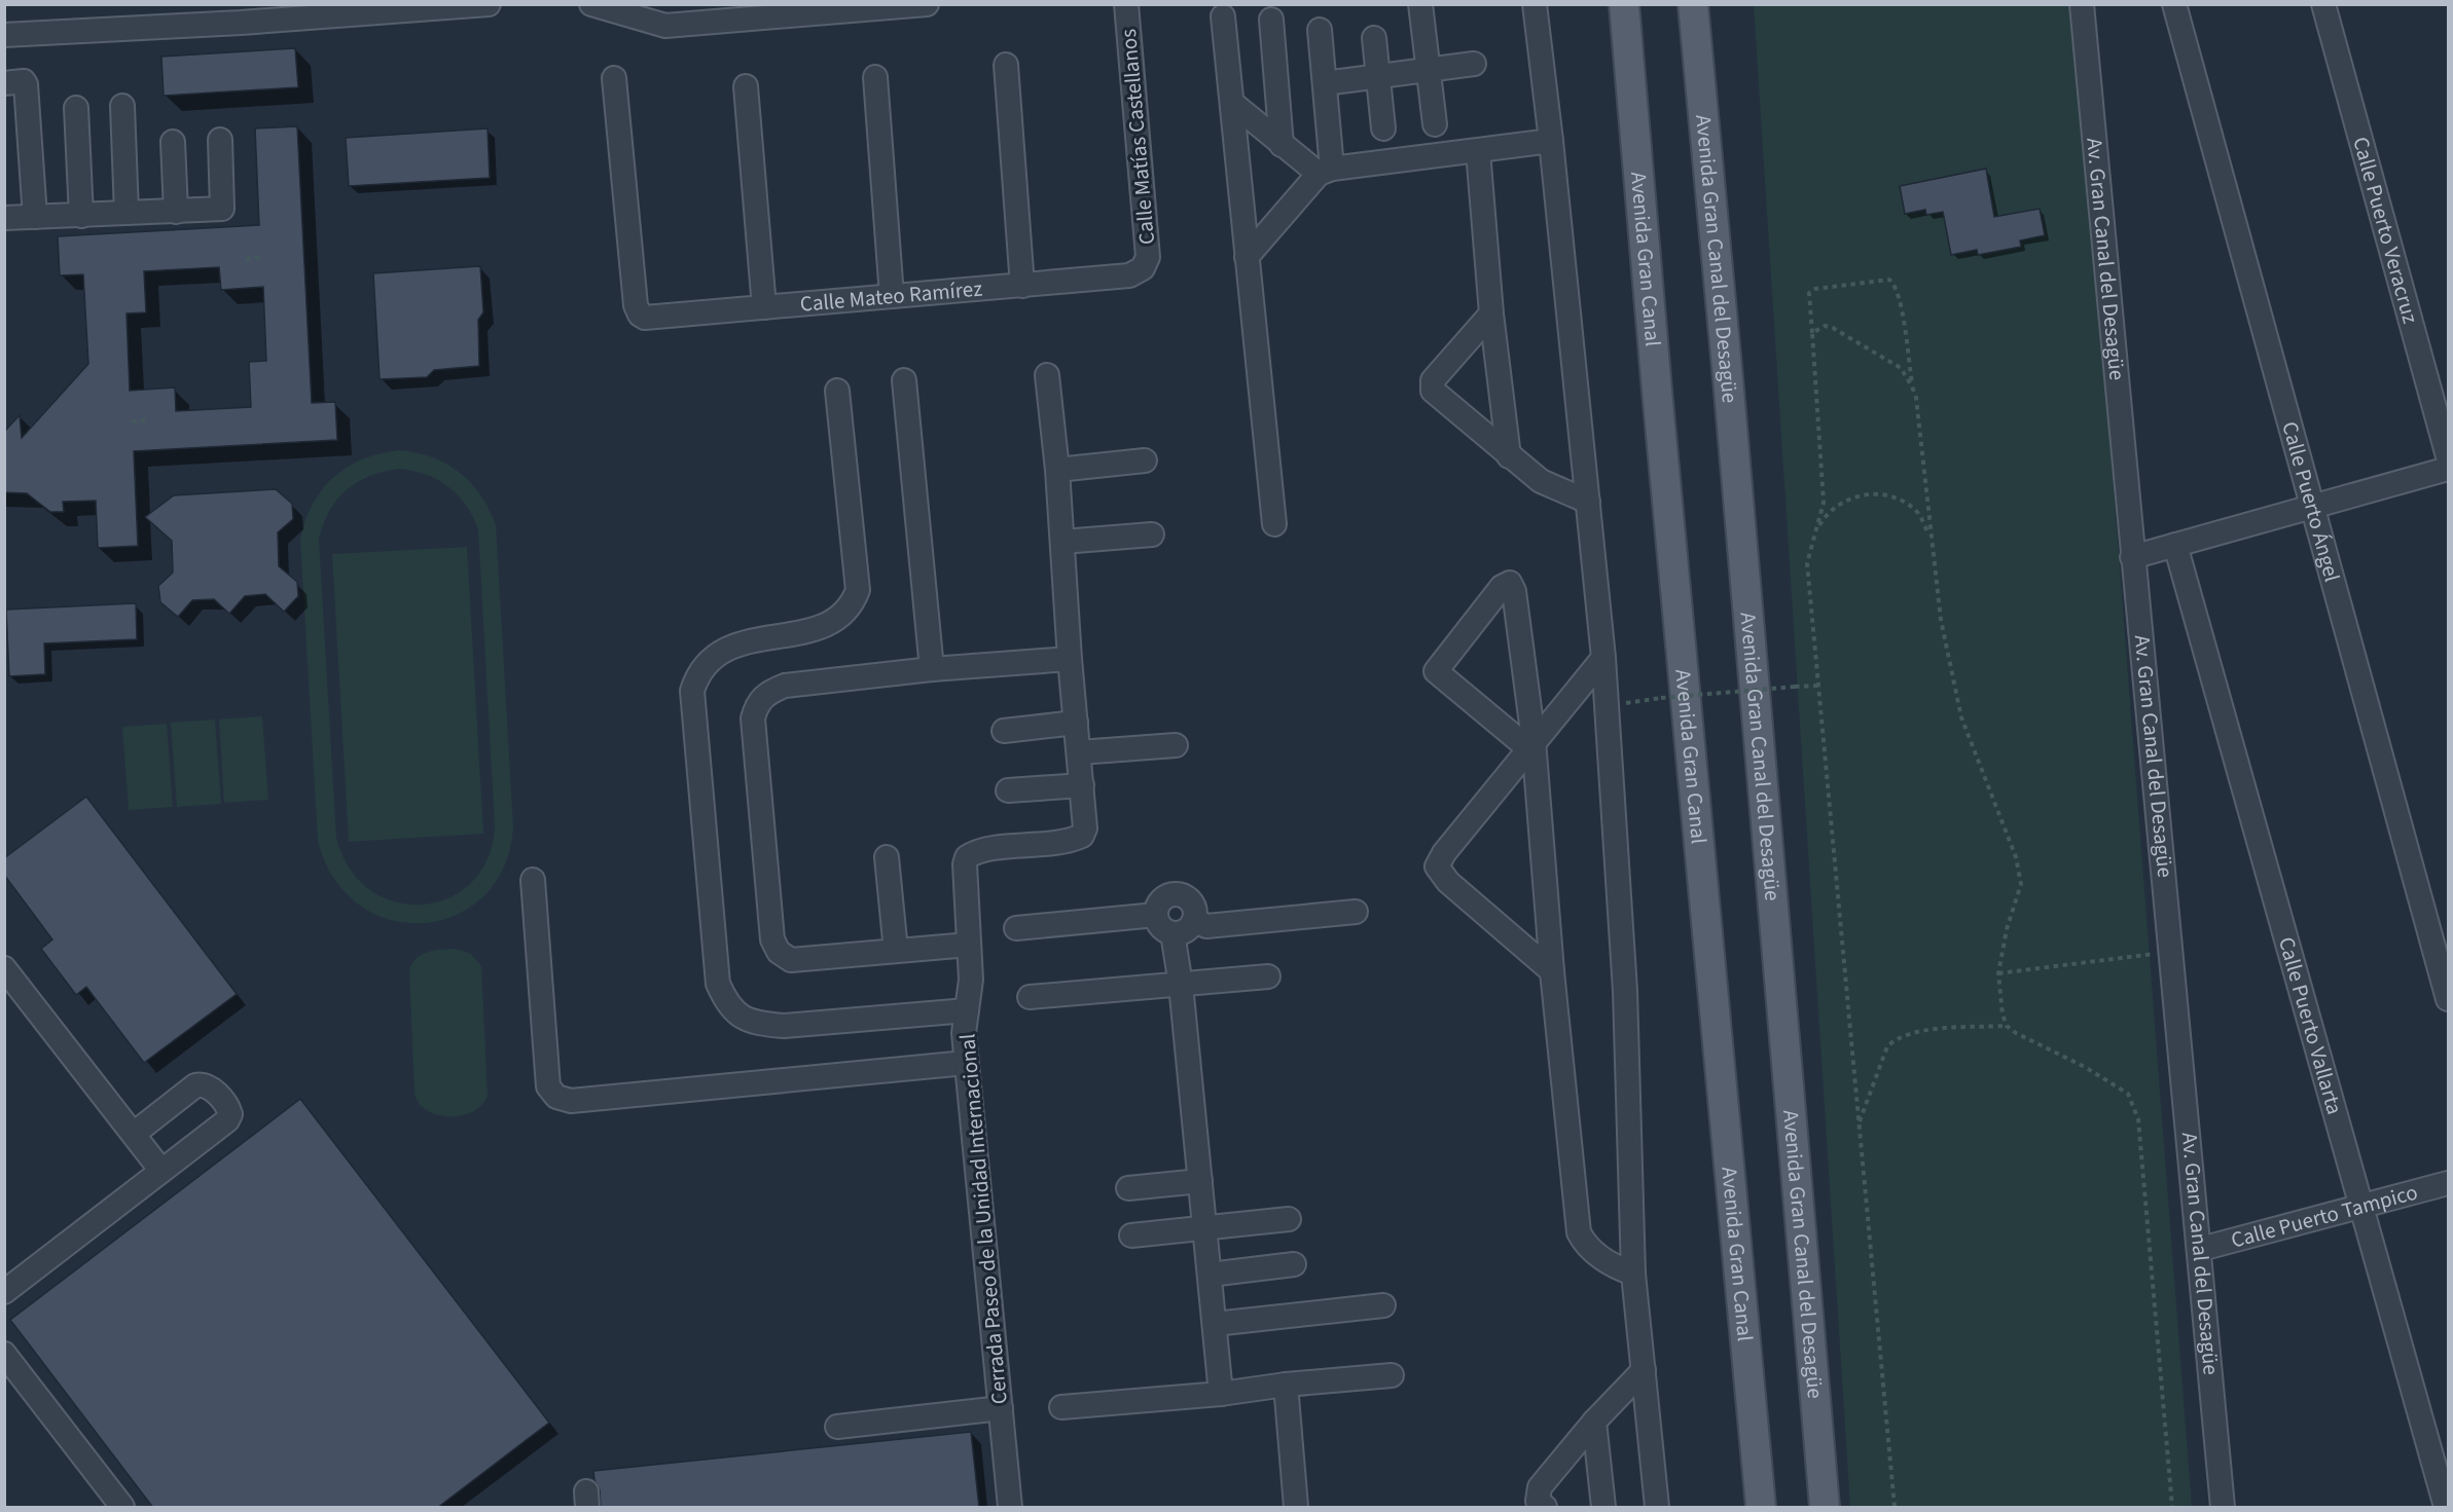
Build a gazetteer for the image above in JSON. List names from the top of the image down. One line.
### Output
{"streets":{"main road":["Avenida Gran Canal del Desagüe","Avenida Gran Canal"],"street":["Calle Matías Castellanos","Calle Puerto Veracruz","Av. Gran Canal del Desagüe","Calle Mateo Ramírez","Calle Puerto Ángel","Calle Puerto Vallarta","Calle Puerto Tampico","Cerrada Paseo de la Unidad Internacional"]},"crossings":[["Calle Matías Castellanos","Calle Mateo Ramírez"],["Av. Gran Canal del Desagüe","Calle Puerto Tampico"],["Calle Puerto Vallarta","Calle Puerto Tampico"]]}
